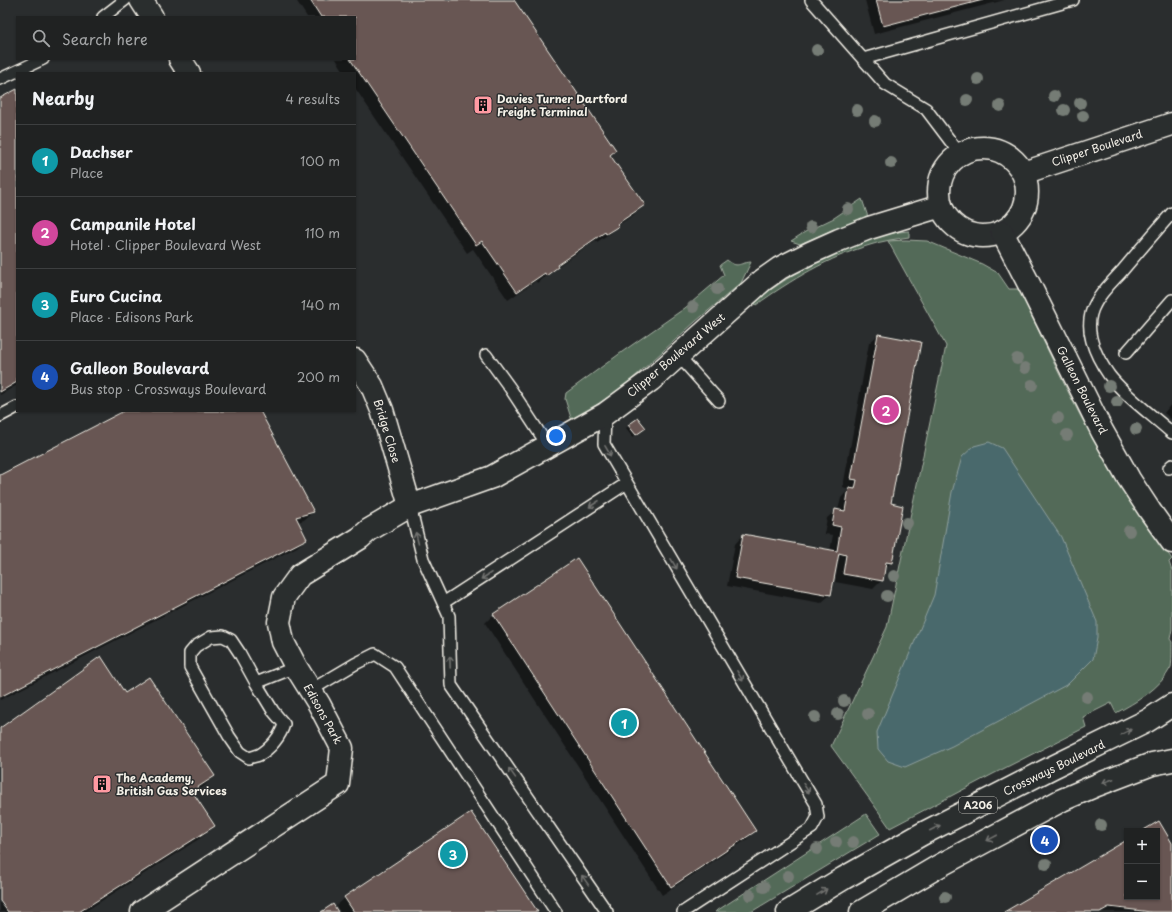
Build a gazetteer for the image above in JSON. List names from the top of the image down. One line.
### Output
{"streets":{"street":["Clipper Boulevard","Clipper Boulevard West","Galleon Boulevard","Bridge Close","Edisons Park","Crossways Boulevard","A206"]},"crossings":[["Clipper Boulevard","Clipper Boulevard West"],["Clipper Boulevard","Galleon Boulevard"],["Clipper Boulevard West","Galleon Boulevard"],["Clipper Boulevard West","Bridge Close"],["Clipper Boulevard West","Edisons Park"],["Bridge Close","Edisons Park"]],"places":{"building":["Davies Turner Dartford Freight Terminal","The Academy, British Gas Services"]},"page":{"search":"Search here","heading":["Nearby","4 results"],"list":[{"mark":"1","name":"Dachser","note":"Place","value":"100 m"},{"mark":"2","name":"Campanile Hotel","note":"Hotel · Clipper Boulevard West","value":"110 m"},{"mark":"3","name":"Euro Cucina","note":"Place · Edisons Park","value":"140 m"},{"mark":"4","name":"Galleon Boulevard","note":"Bus stop · Crossways Boulevard","value":"200 m"}],"pins":["2","1","4","3"],"map_buttons":["+","−"]}}
